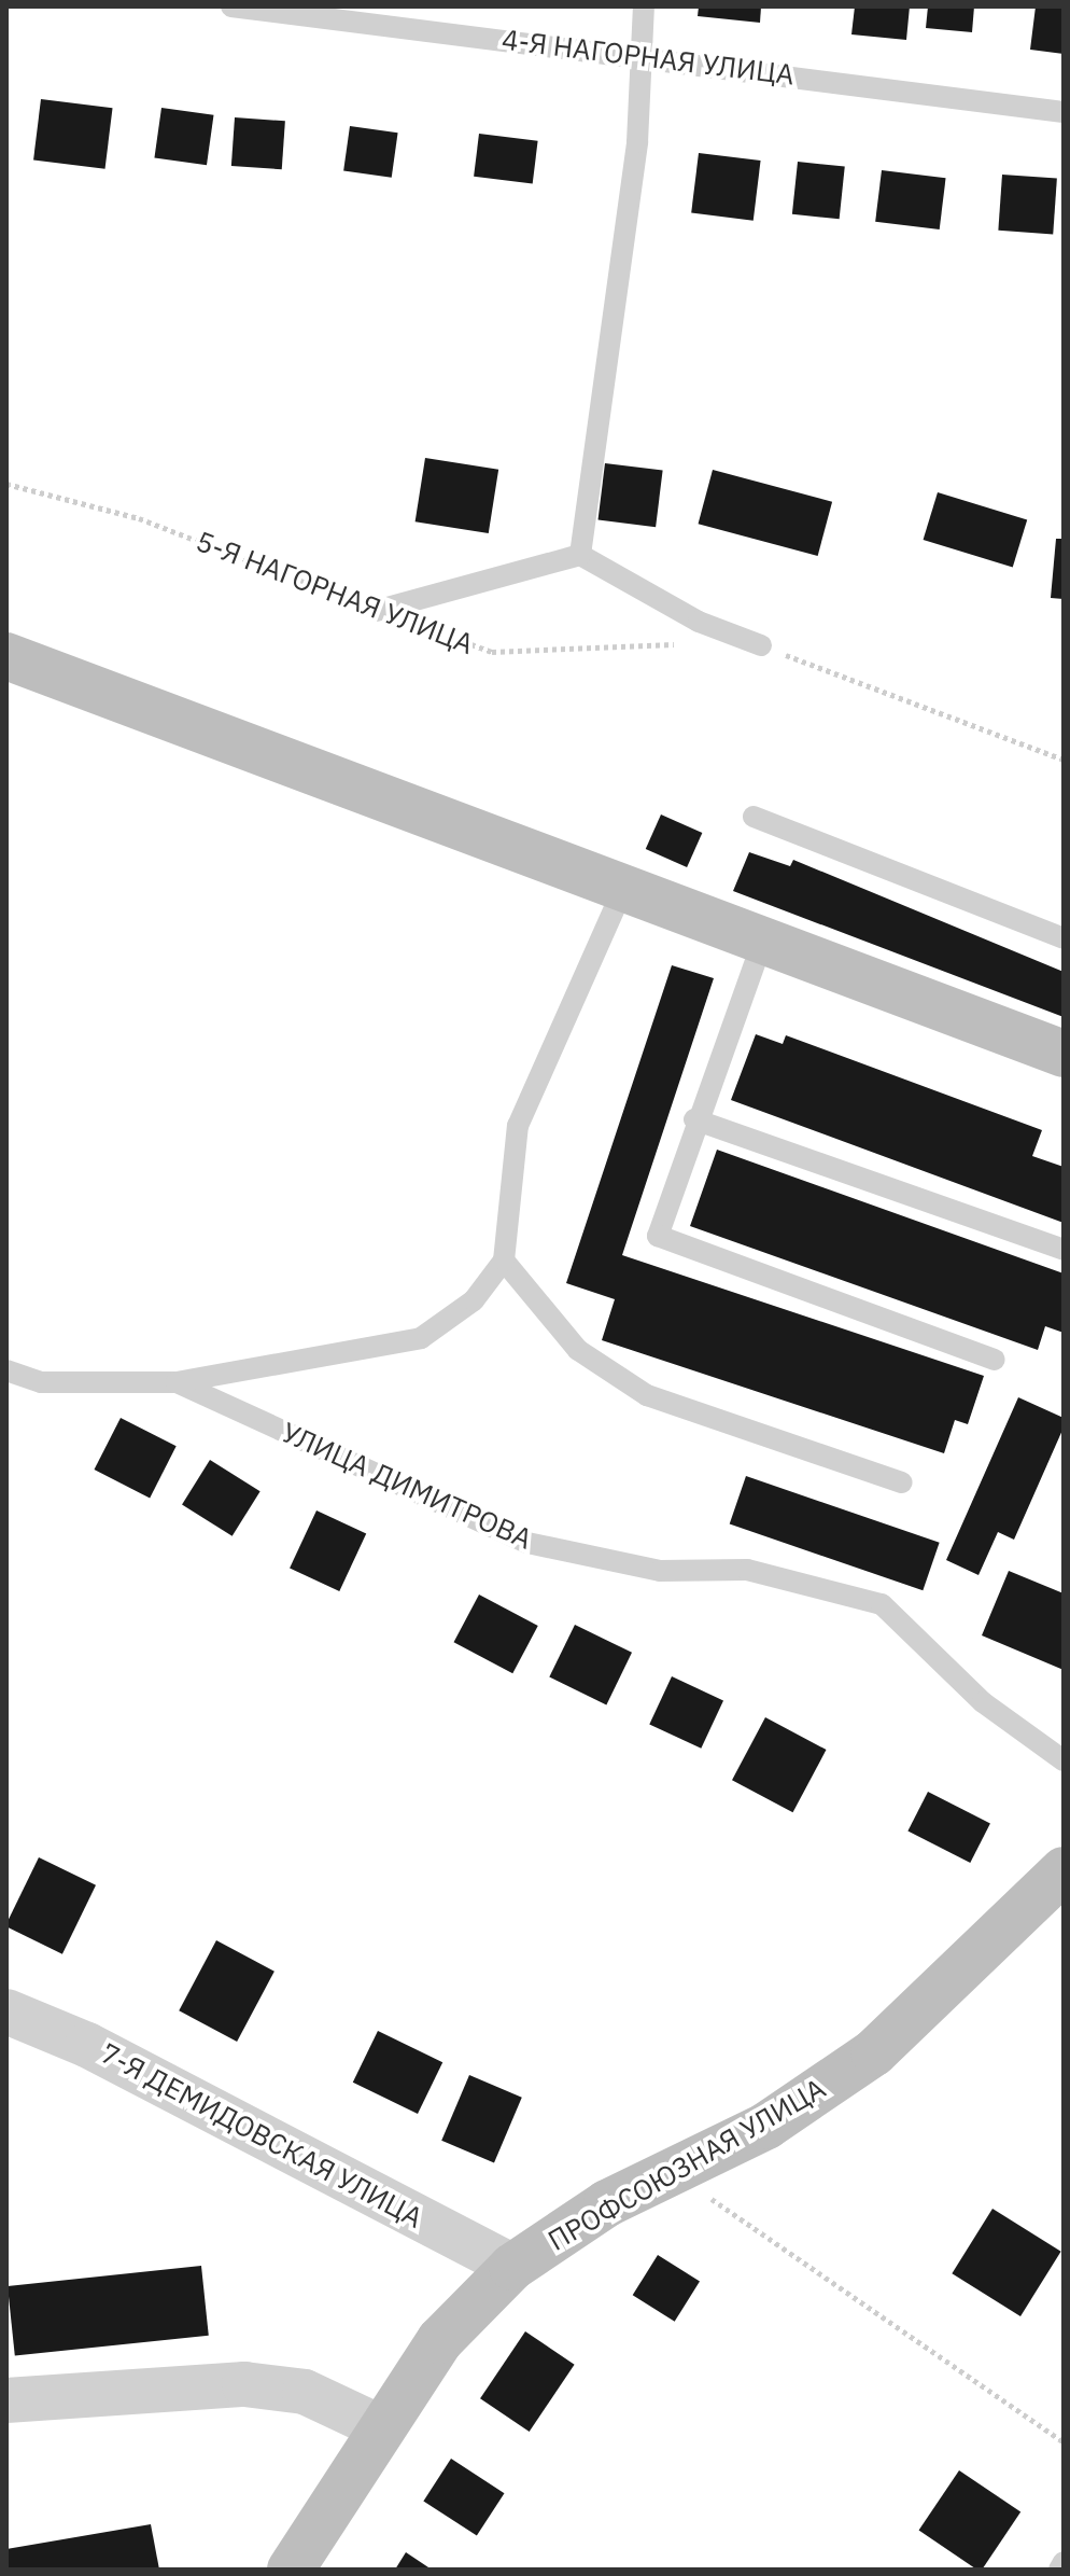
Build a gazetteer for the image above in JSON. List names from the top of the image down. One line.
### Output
{"streets":{"main road":["ПРОФСОЮЗНАЯ УЛИЦА"],"street":["7-Я ДЕМИДОВСКАЯ УЛИЦА"],"lane":["4-Я НАГОРНАЯ УЛИЦА","УЛИЦА ДИМИТРОВА"],"path":["5-Я НАГОРНАЯ УЛИЦА"]},"crossings":[["7-Я ДЕМИДОВСКАЯ УЛИЦА","ПРОФСОЮЗНАЯ УЛИЦА"]]}
